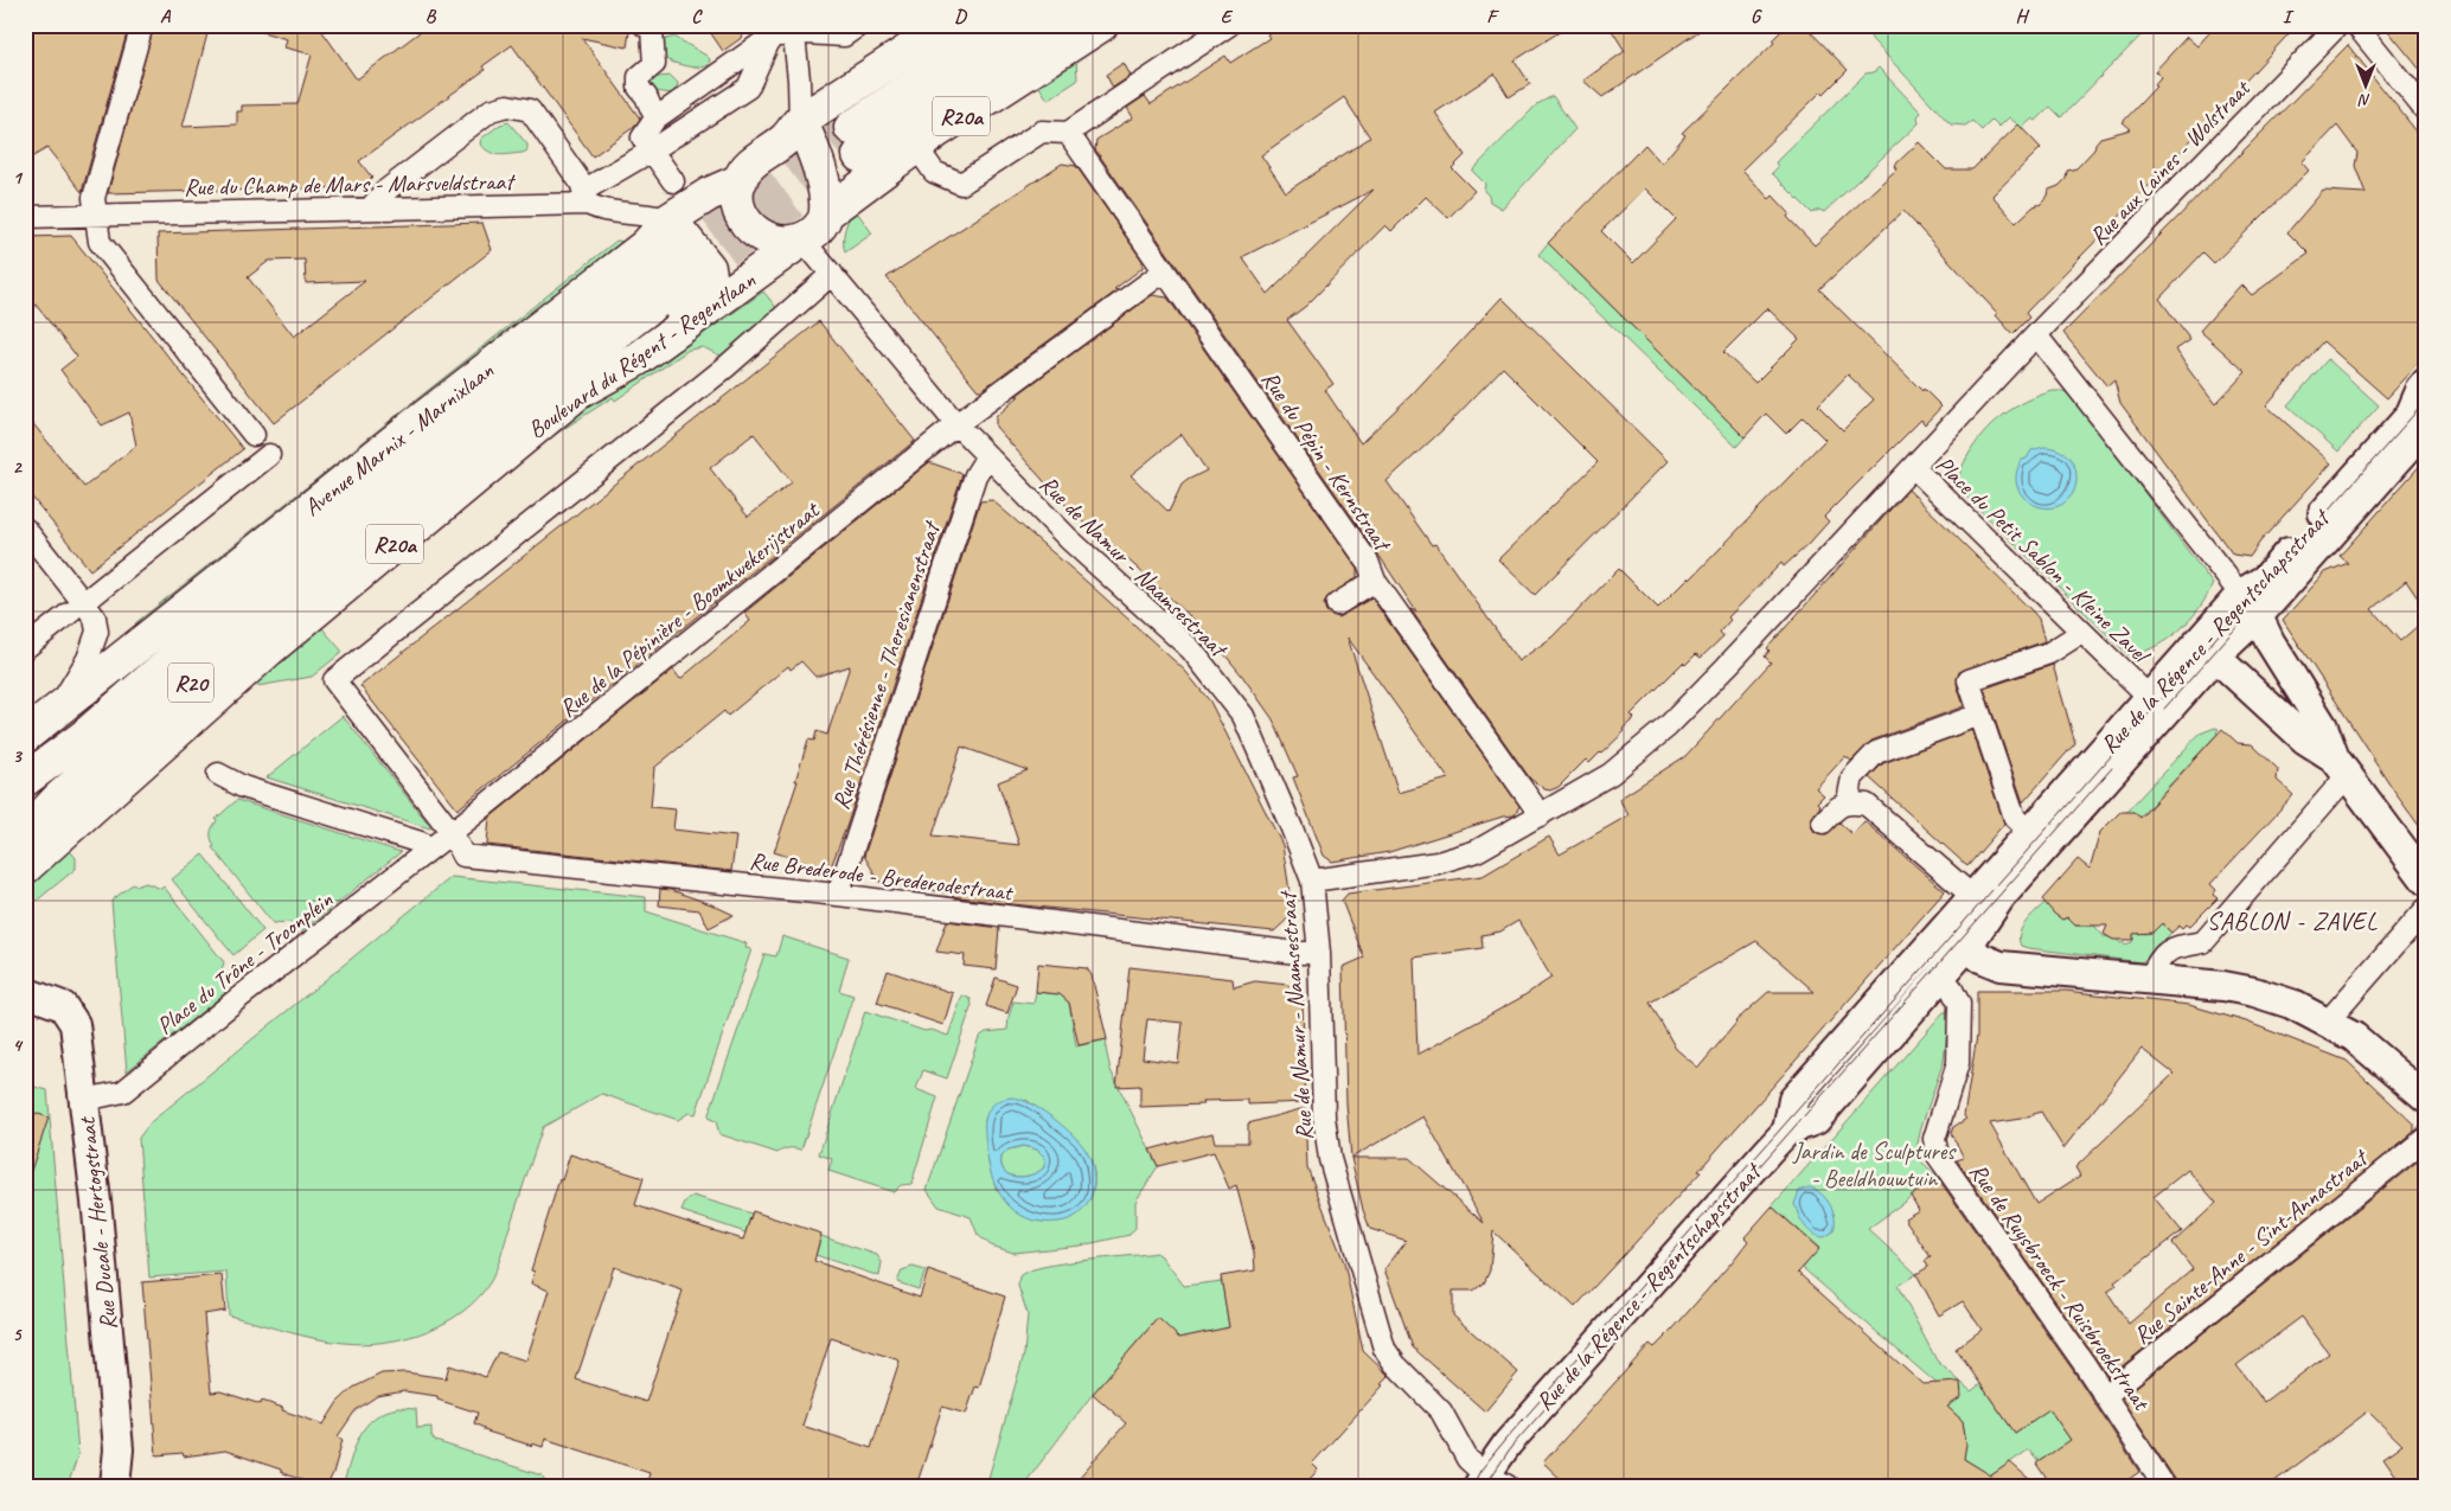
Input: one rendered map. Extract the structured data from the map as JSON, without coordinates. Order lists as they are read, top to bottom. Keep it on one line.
{"streets":{"main road":["R20a","Boulevard du Régent - Regentlaan","Avenue Marnix - Marnixlaan","R20"],"street":["Rue aux Laines - Wolstraat","Rue du Champ de Mars - Marsveldstraat","Rue du Pépin - Kernstraat","Place du Petit Sablon - Kleine Zavel","Rue de Namur - Naamsestraat","Rue de la Pépinière - Boomkwekerijstraat","Rue de la Régence - Regentschapsstraat","Rue Thérésienne - Theresianenstraat","Rue Brederode - Brederodestraat","Place du Trône - Troonplein","Rue Ducale - Hertogstraat","Rue Sainte-Anne - Sint-Annastraat","Rue de Ruysbroeck - Ruisbroekstraat"]},"crossings":[["R20a","Boulevard du Régent - Regentlaan"],["R20a","Avenue Marnix - Marnixlaan"],["R20a","Rue de Namur - Naamsestraat"],["Rue aux Laines - Wolstraat","Place du Petit Sablon - Kleine Zavel"],["Rue du Champ de Mars - Marsveldstraat","Avenue Marnix - Marnixlaan"],["Boulevard du Régent - Regentlaan","Avenue Marnix - Marnixlaan"],["Boulevard du Régent - Regentlaan","Rue de Namur - Naamsestraat"],["Avenue Marnix - Marnixlaan","Rue de Namur - Naamsestraat"],["Rue du Pépin - Kernstraat","Rue de la Pépinière - Boomkwekerijstraat"],["Place du Petit Sablon - Kleine Zavel","Rue de la Régence - Regentschapsstraat"],["Rue de Namur - Naamsestraat","Rue de la Pépinière - Boomkwekerijstraat"],["Rue de Namur - Naamsestraat","Rue de la Régence - Regentschapsstraat"],["Rue de Namur - Naamsestraat","Rue Thérésienne - Theresianenstraat"],["Rue de Namur - Naamsestraat","Rue Brederode - Brederodestraat"],["Rue de la Pépinière - Boomkwekerijstraat","Rue Brederode - Brederodestraat"],["Rue de la Pépinière - Boomkwekerijstraat","Place du Trône - Troonplein"],["Rue de la Régence - Regentschapsstraat","Rue de Ruysbroeck - Ruisbroekstraat"],["Rue Thérésienne - Theresianenstraat","Rue Brederode - Brederodestraat"],["Rue Brederode - Brederodestraat","Place du Trône - Troonplein"],["Place du Trône - Troonplein","Rue Ducale - Hertogstraat"],["Rue Sainte-Anne - Sint-Annastraat","Rue de Ruysbroeck - Ruisbroekstraat"]],"districts":["SABLON - ZAVEL"],"parks":["Jardin de Sculptures - Beeldhouwtuin"],"north":"bottom","grid":{"columns":["A","B","C","D","E","F","G","H","I"],"rows":["1","2","3","4","5"]}}
